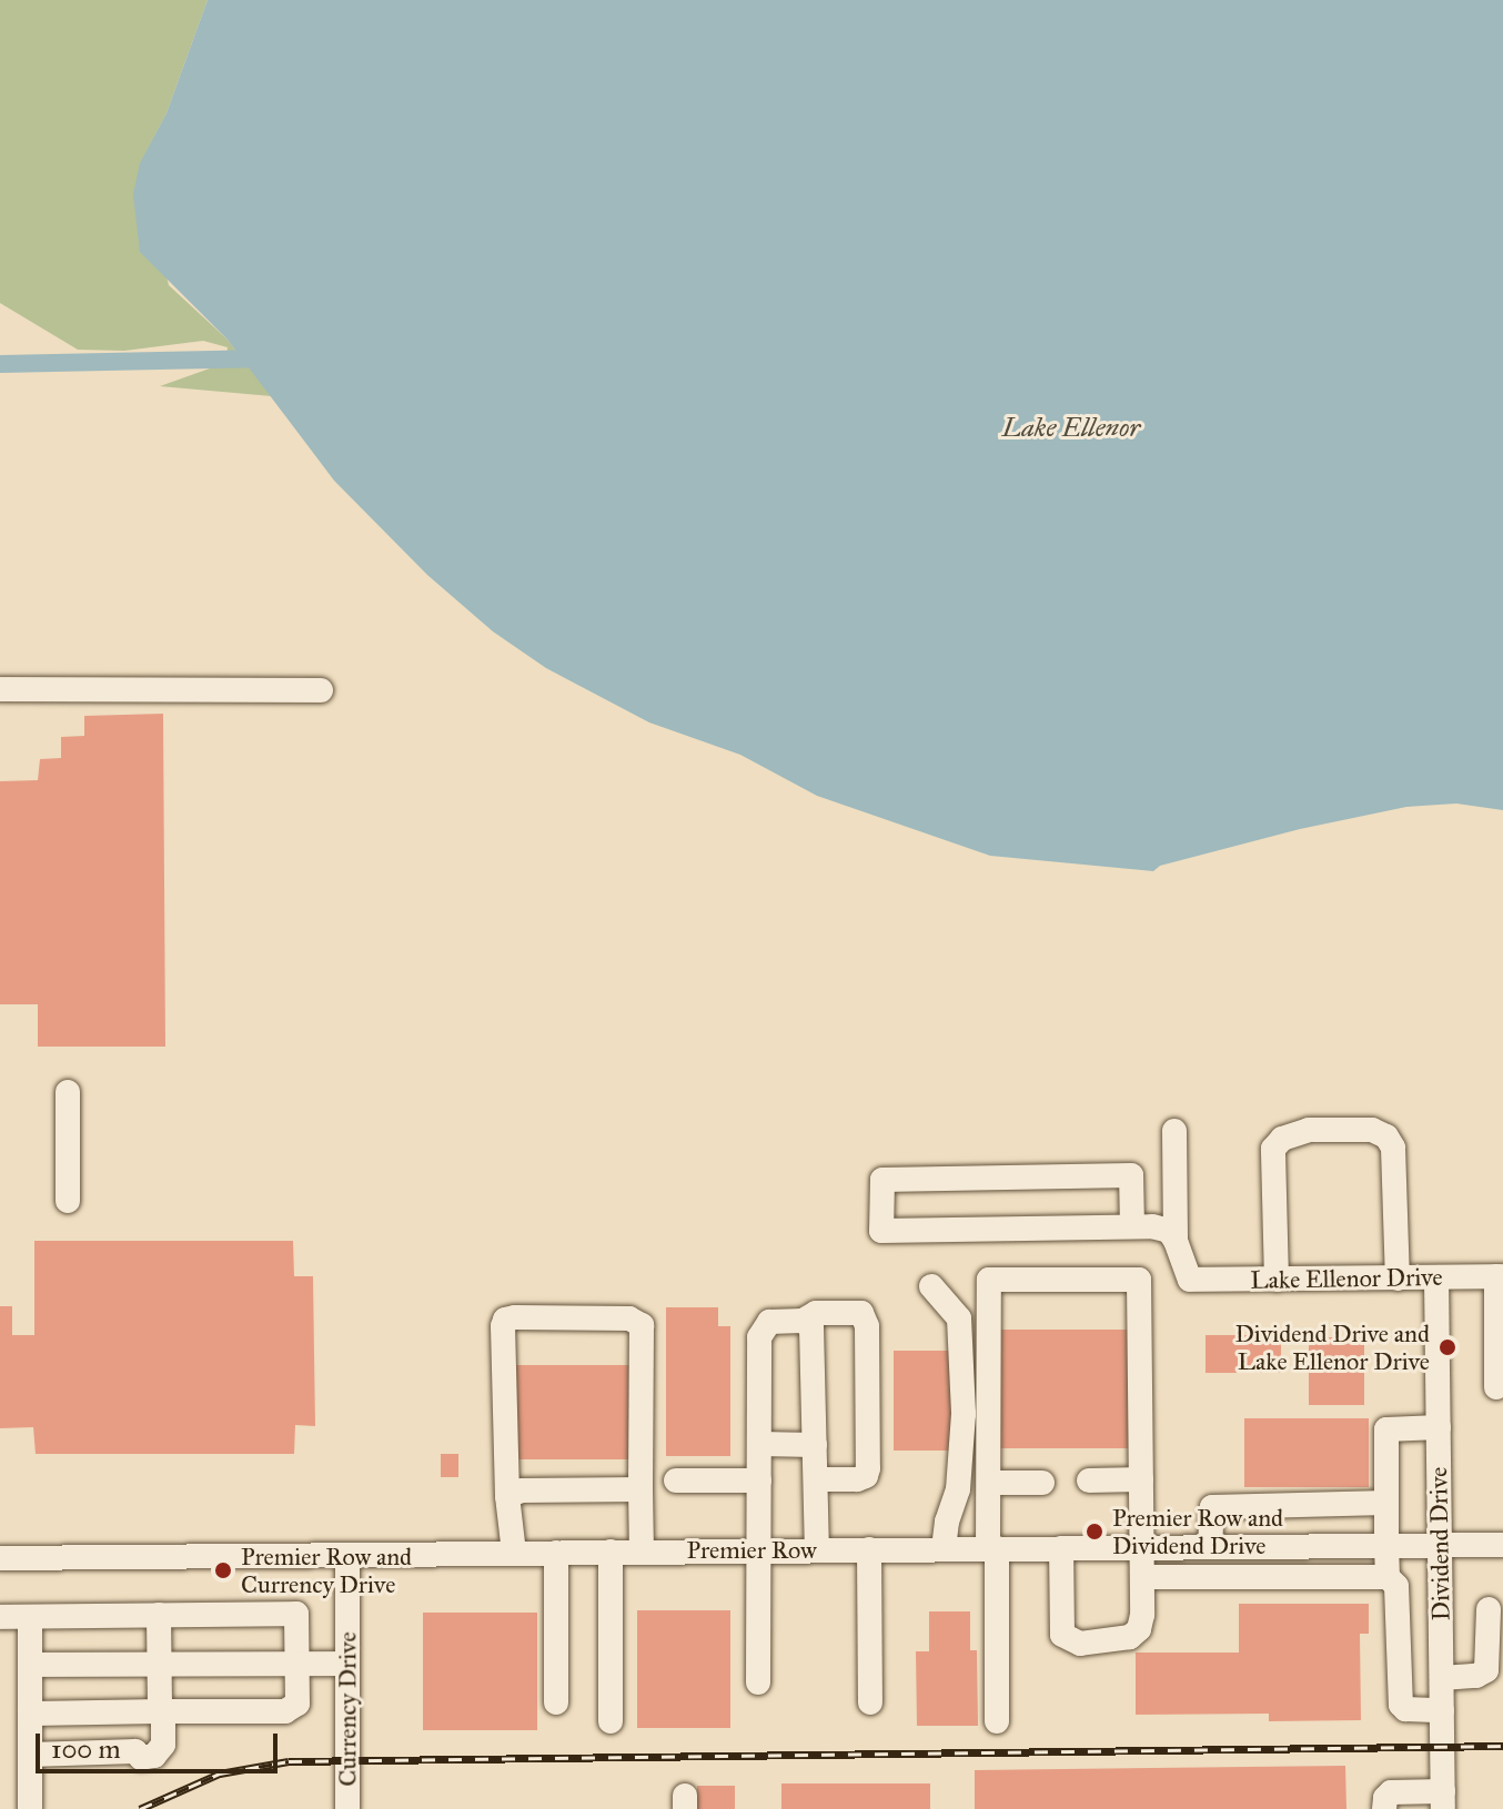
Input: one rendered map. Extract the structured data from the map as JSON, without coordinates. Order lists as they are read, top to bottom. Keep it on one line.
{"streets":{"street":["Lake Ellenor Drive","Dividend Drive","Premier Row","Currency Drive"]},"crossings":[["Lake Ellenor Drive","Dividend Drive"],["Dividend Drive","Premier Row"],["Premier Row","Currency Drive"]],"water":["Lake Ellenor"],"places":["Dividend Drive and Lake Ellenor Drive","Premier Row and Dividend Drive","Premier Row and Currency Drive"],"scale_bar":"100 m"}
